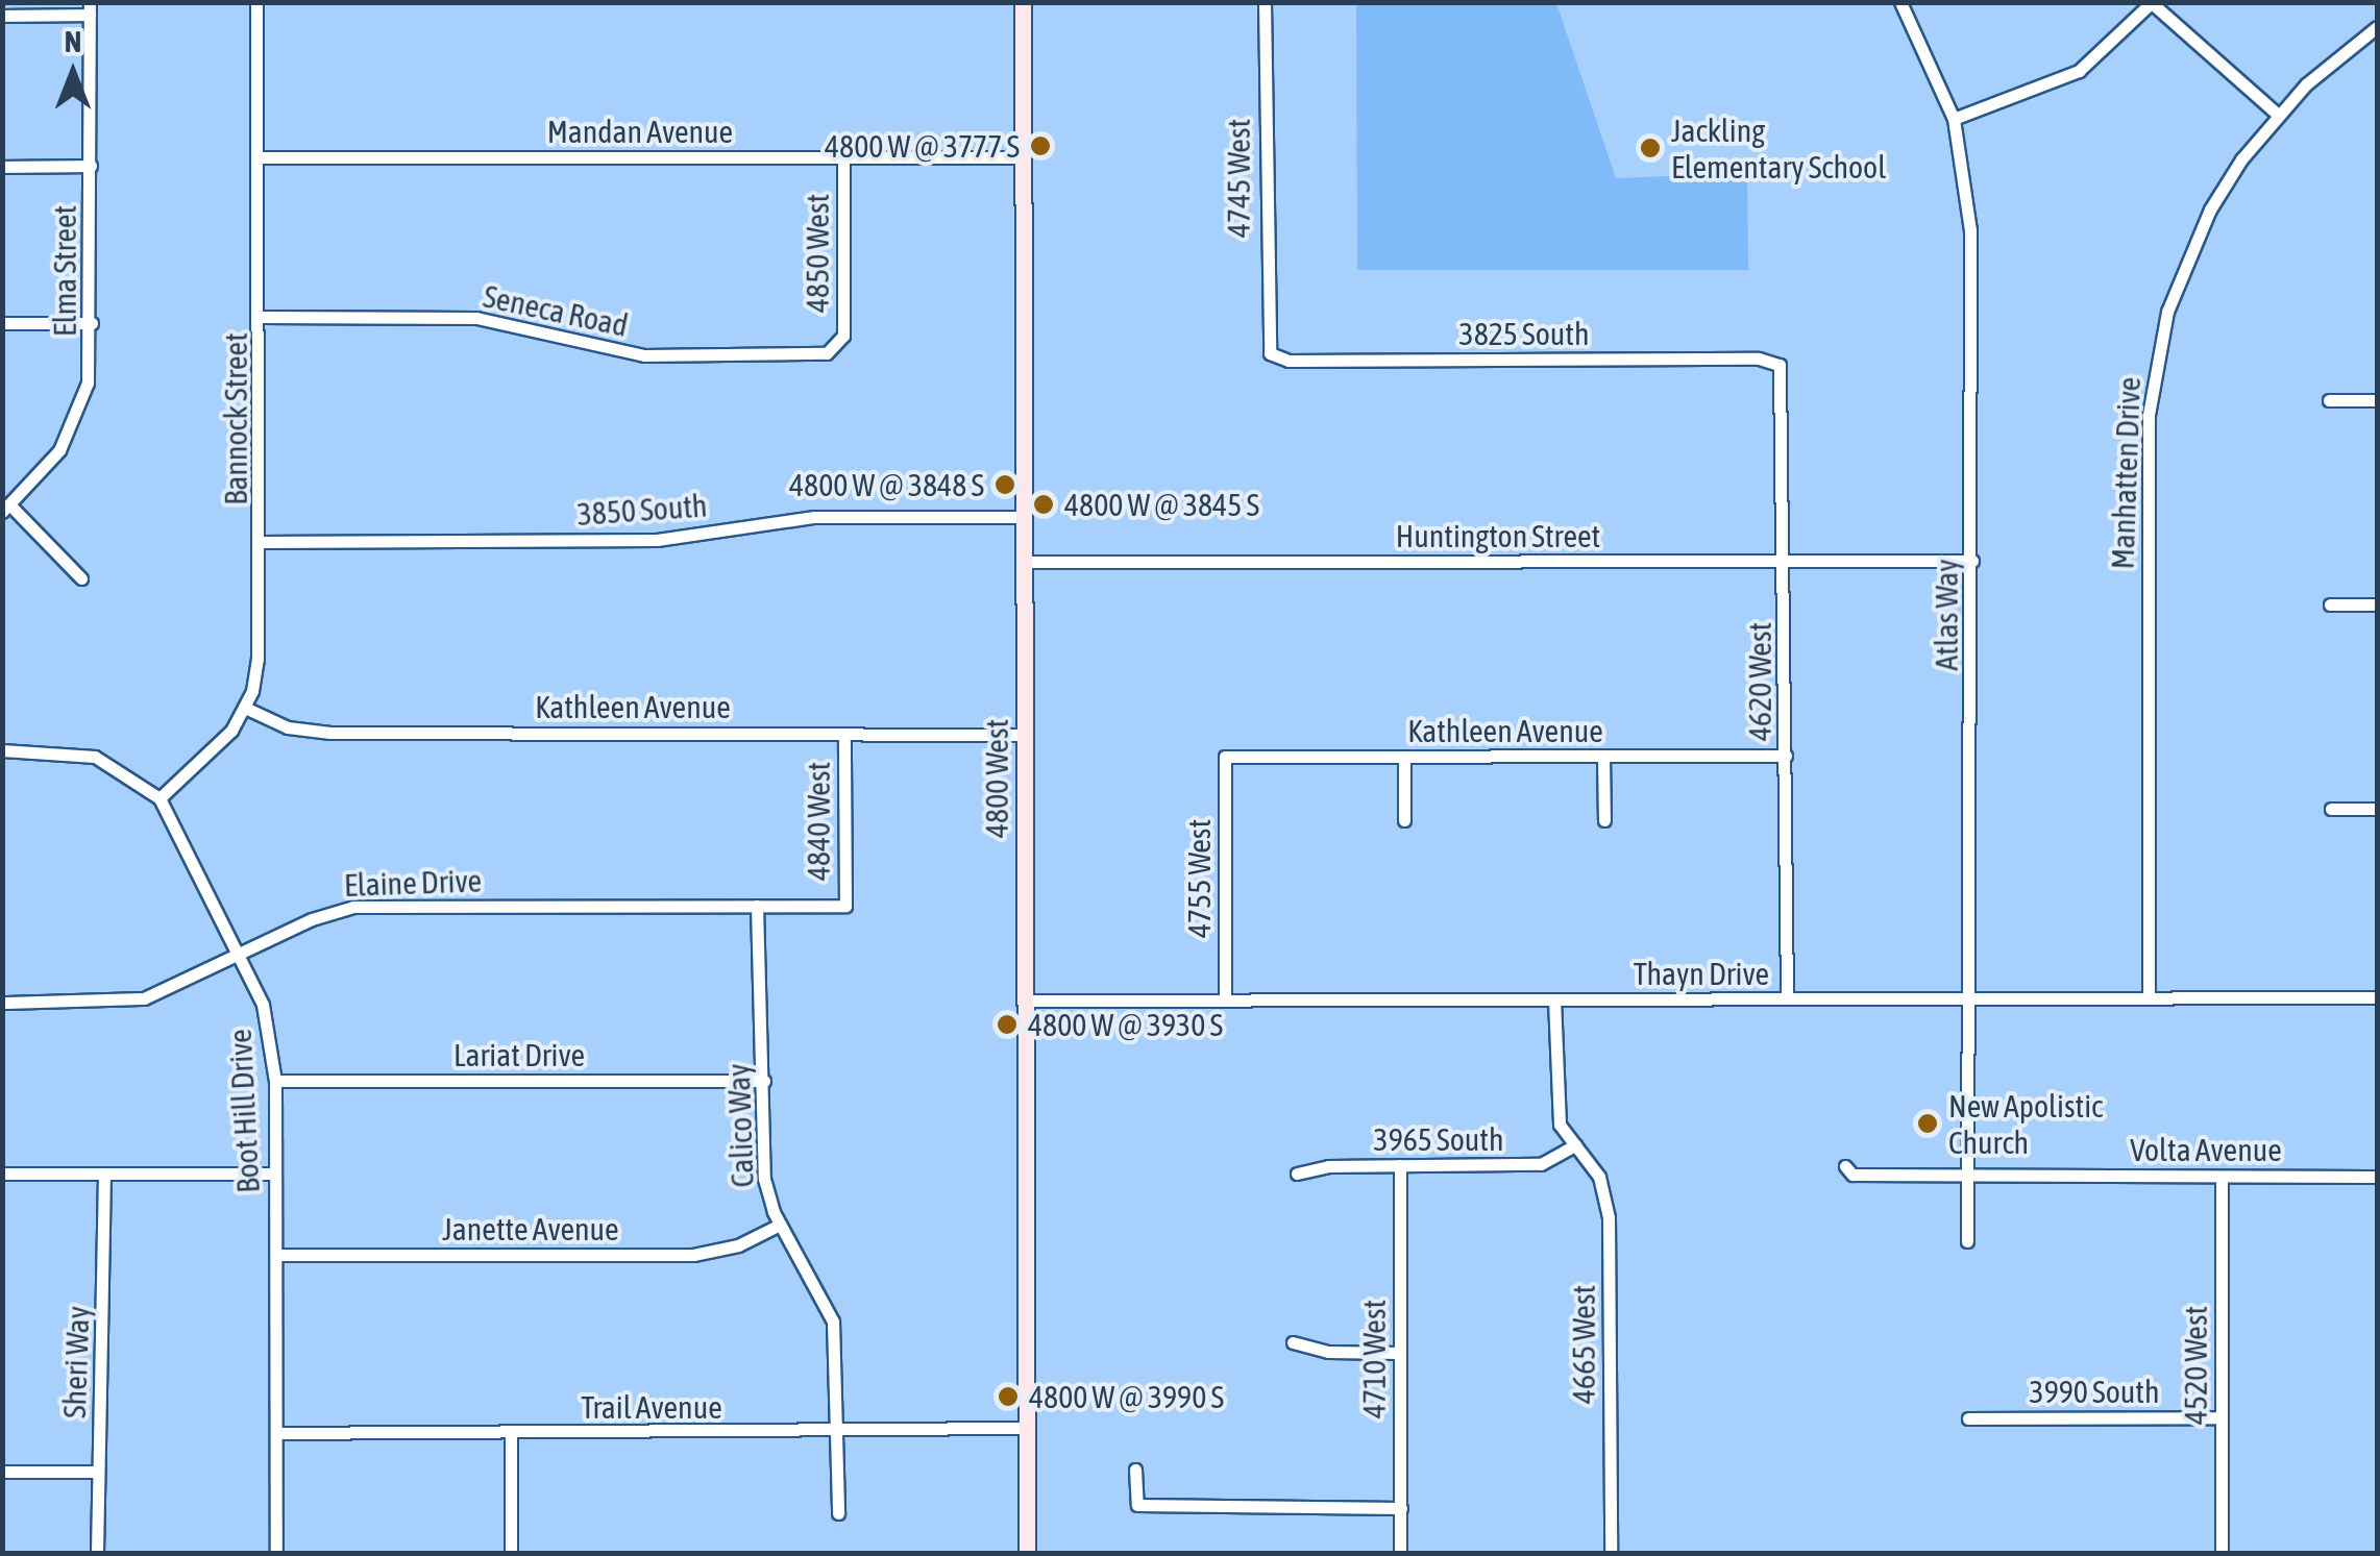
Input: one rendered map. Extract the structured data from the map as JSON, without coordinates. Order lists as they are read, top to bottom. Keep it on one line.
{"streets":{"main road":["4800 West"],"street":["Mandan Avenue","4745 West","4850 West","Elma Street","Seneca Road","3825 South","Bannock Street","Manhatten Drive","3850 South","Huntington Street","Atlas Way","4620 West","Kathleen Avenue","4840 West","4755 West","Elaine Drive","Thayn Drive","Lariat Drive","Boot Hill Drive","Calico Way","3965 South","Volta Avenue","Janette Avenue","4665 West","4710 West","Sheri Way","4520 West","3990 South","Trail Avenue"]},"crossings":[["Mandan Avenue","4850 West"],["Mandan Avenue","Bannock Street"],["Mandan Avenue","4800 West"],["4745 West","3825 South"],["4850 West","Seneca Road"],["Seneca Road","Bannock Street"],["3825 South","4620 West"],["Bannock Street","3850 South"],["Bannock Street","Kathleen Avenue"],["Bannock Street","Boot Hill Drive"],["Manhatten Drive","Thayn Drive"],["3850 South","4800 West"],["Huntington Street","Atlas Way"],["Huntington Street","4620 West"],["Huntington Street","4800 West"],["Atlas Way","Thayn Drive"],["Atlas Way","Volta Avenue"],["4620 West","Kathleen Avenue"],["4620 West","Thayn Drive"],["Kathleen Avenue","4800 West"],["Kathleen Avenue","4840 West"],["Kathleen Avenue","4755 West"],["4800 West","Thayn Drive"],["4800 West","Trail Avenue"],["4840 West","Elaine Drive"],["4755 West","Thayn Drive"],["Elaine Drive","Boot Hill Drive"],["Elaine Drive","Calico Way"],["Thayn Drive","4665 West"],["Lariat Drive","Boot Hill Drive"],["Lariat Drive","Calico Way"],["Boot Hill Drive","Janette Avenue"],["Boot Hill Drive","Trail Avenue"],["Calico Way","Janette Avenue"],["Calico Way","Trail Avenue"],["3965 South","4665 West"],["3965 South","4710 West"],["Volta Avenue","4520 West"],["4520 West","3990 South"]],"places":["4800 W @ 3777 S","Jackling Elementary School","4800 W @ 3848 S","4800 W @ 3845 S","4800 W @ 3930 S","New Apolistic Church","4800 W @ 3990 S"],"north":"top"}
